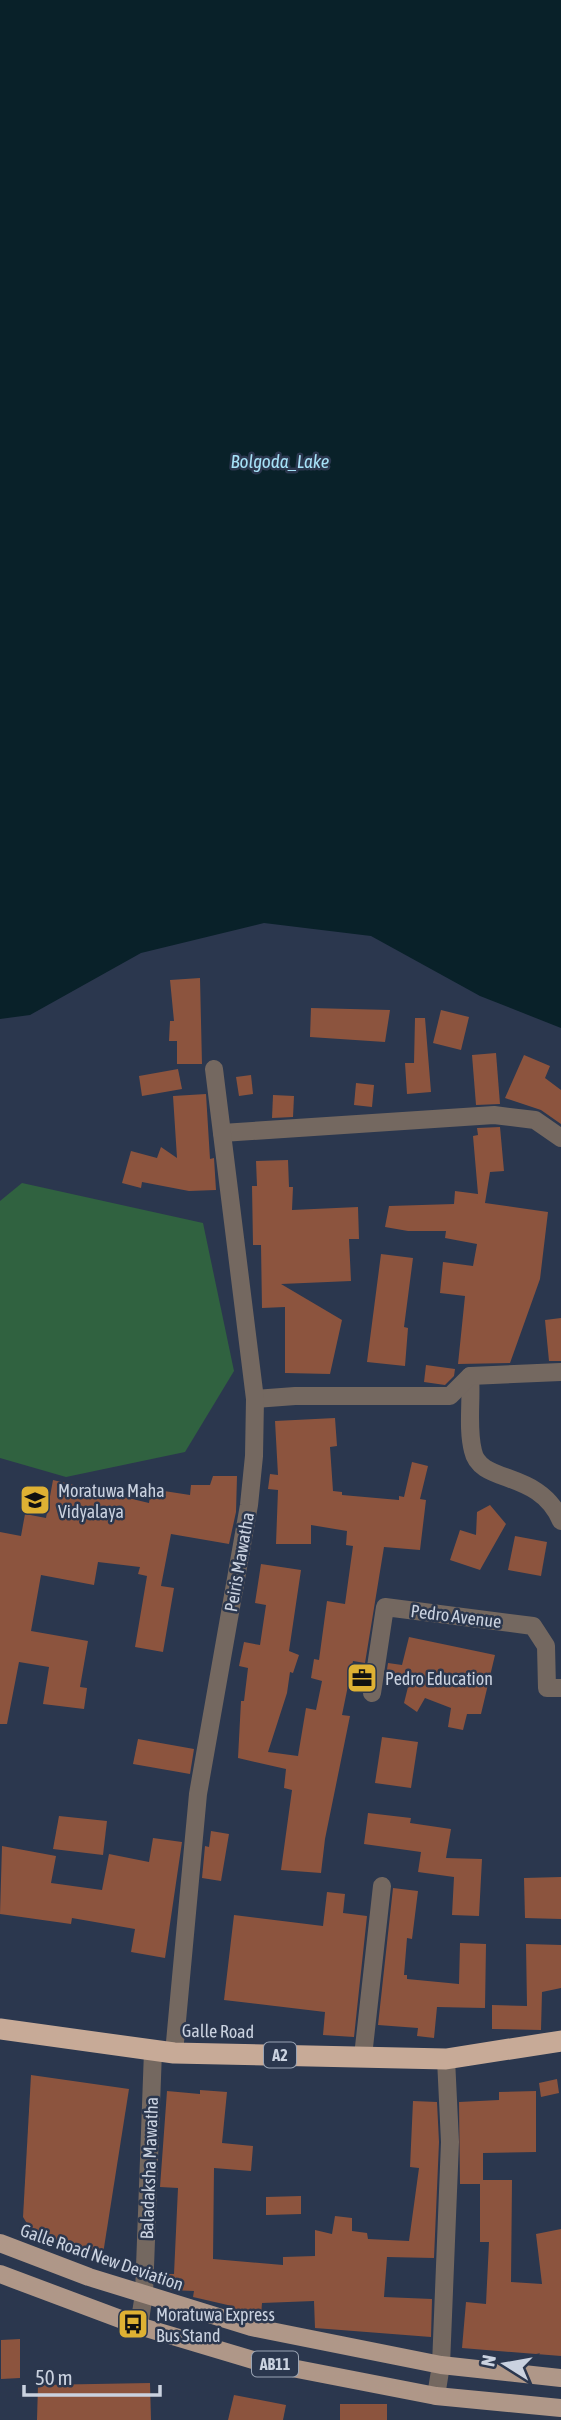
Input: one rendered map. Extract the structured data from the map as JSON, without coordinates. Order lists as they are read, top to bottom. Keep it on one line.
{"streets":{"highway":["Galle Road","A2"],"main road":["Galle Road New Deviation","AB11"],"street":["Peiris Mawatha","Pedro Avenue","Baladaksha Mawatha"]},"crossings":[["Peiris Mawatha","Galle Road"],["Peiris Mawatha","Baladaksha Mawatha"],["Galle Road","Baladaksha Mawatha"],["Baladaksha Mawatha","Galle Road New Deviation"],["Baladaksha Mawatha","AB11"]],"water":["Bolgoda_Lake"],"places":{"school or university":["Moratuwa Maha Vidyalaya"],"office":["Pedro Education"],"bus stop":["Moratuwa Express Bus Stand"]},"scale_bar":"50 m","north":"left"}
